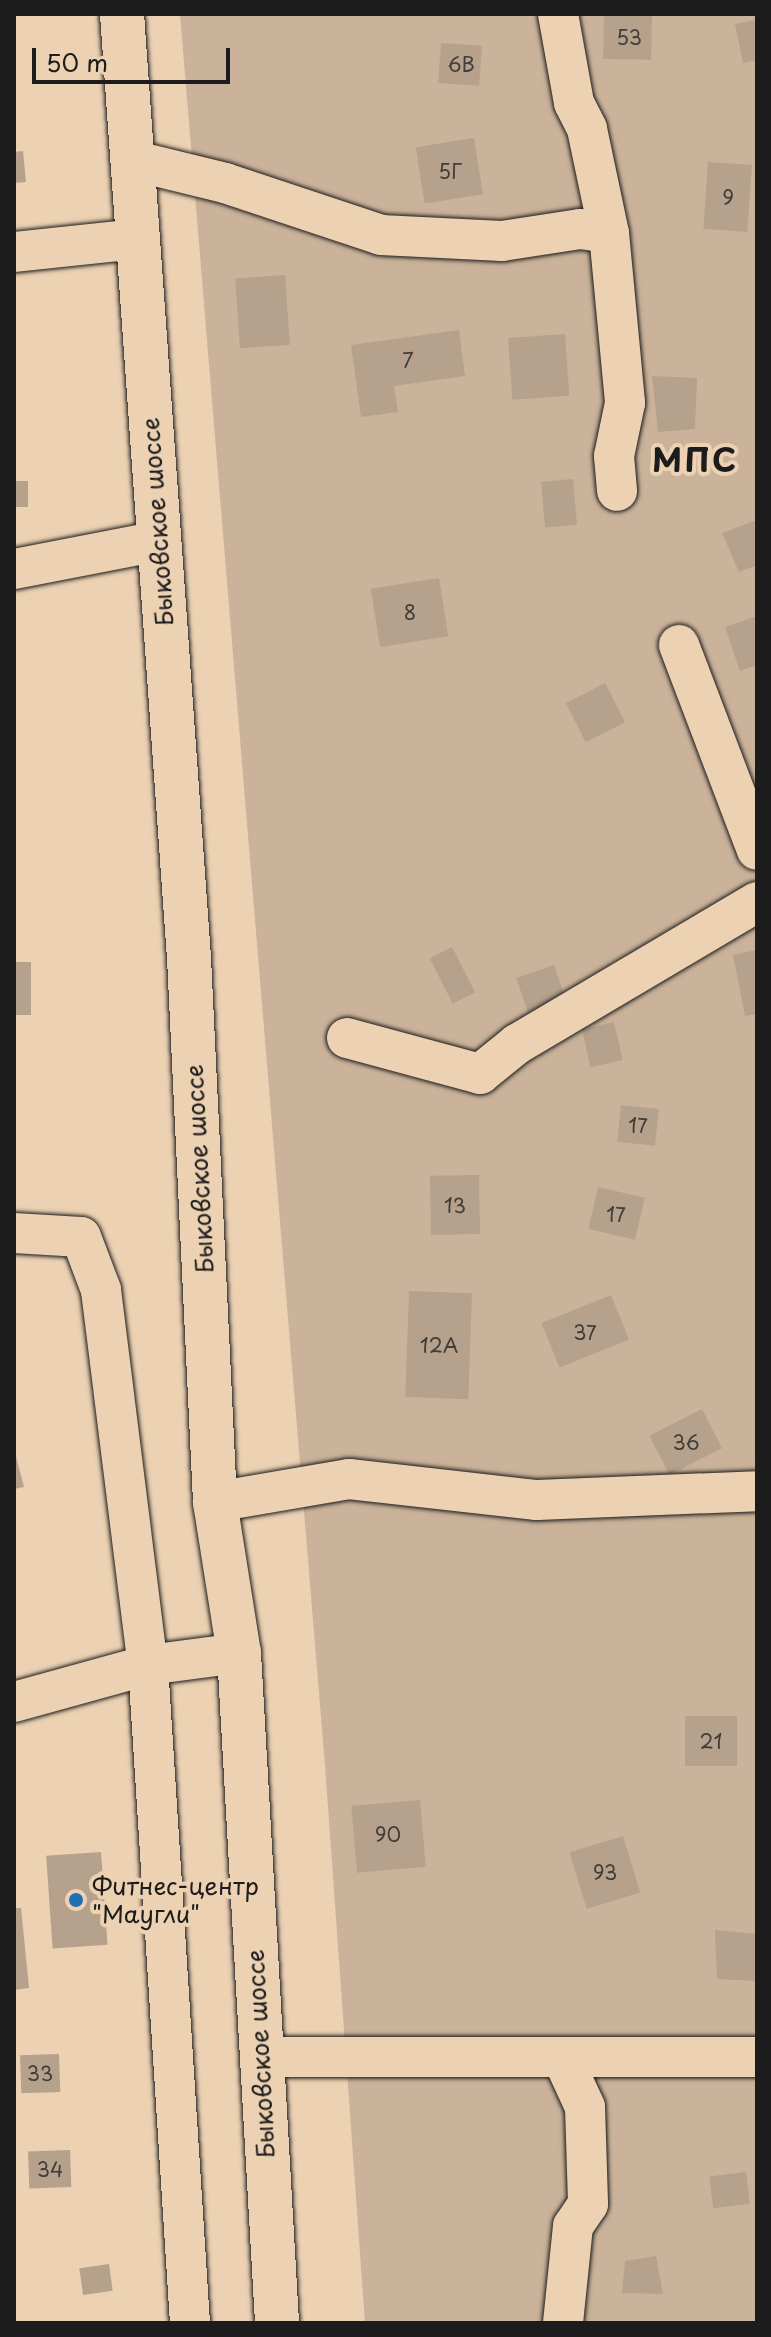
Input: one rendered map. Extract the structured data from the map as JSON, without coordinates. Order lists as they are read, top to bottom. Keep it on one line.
{"streets":{"main road":["Быковское шоссе"]},"districts":["МПС"],"places":["Фитнес-центр \"Маугли\""],"house_numbers":["53","6В","5Г","9","7","8","17","13","17","37","12А","36","21","90","93","33","34"],"scale_bar":"50 m"}
